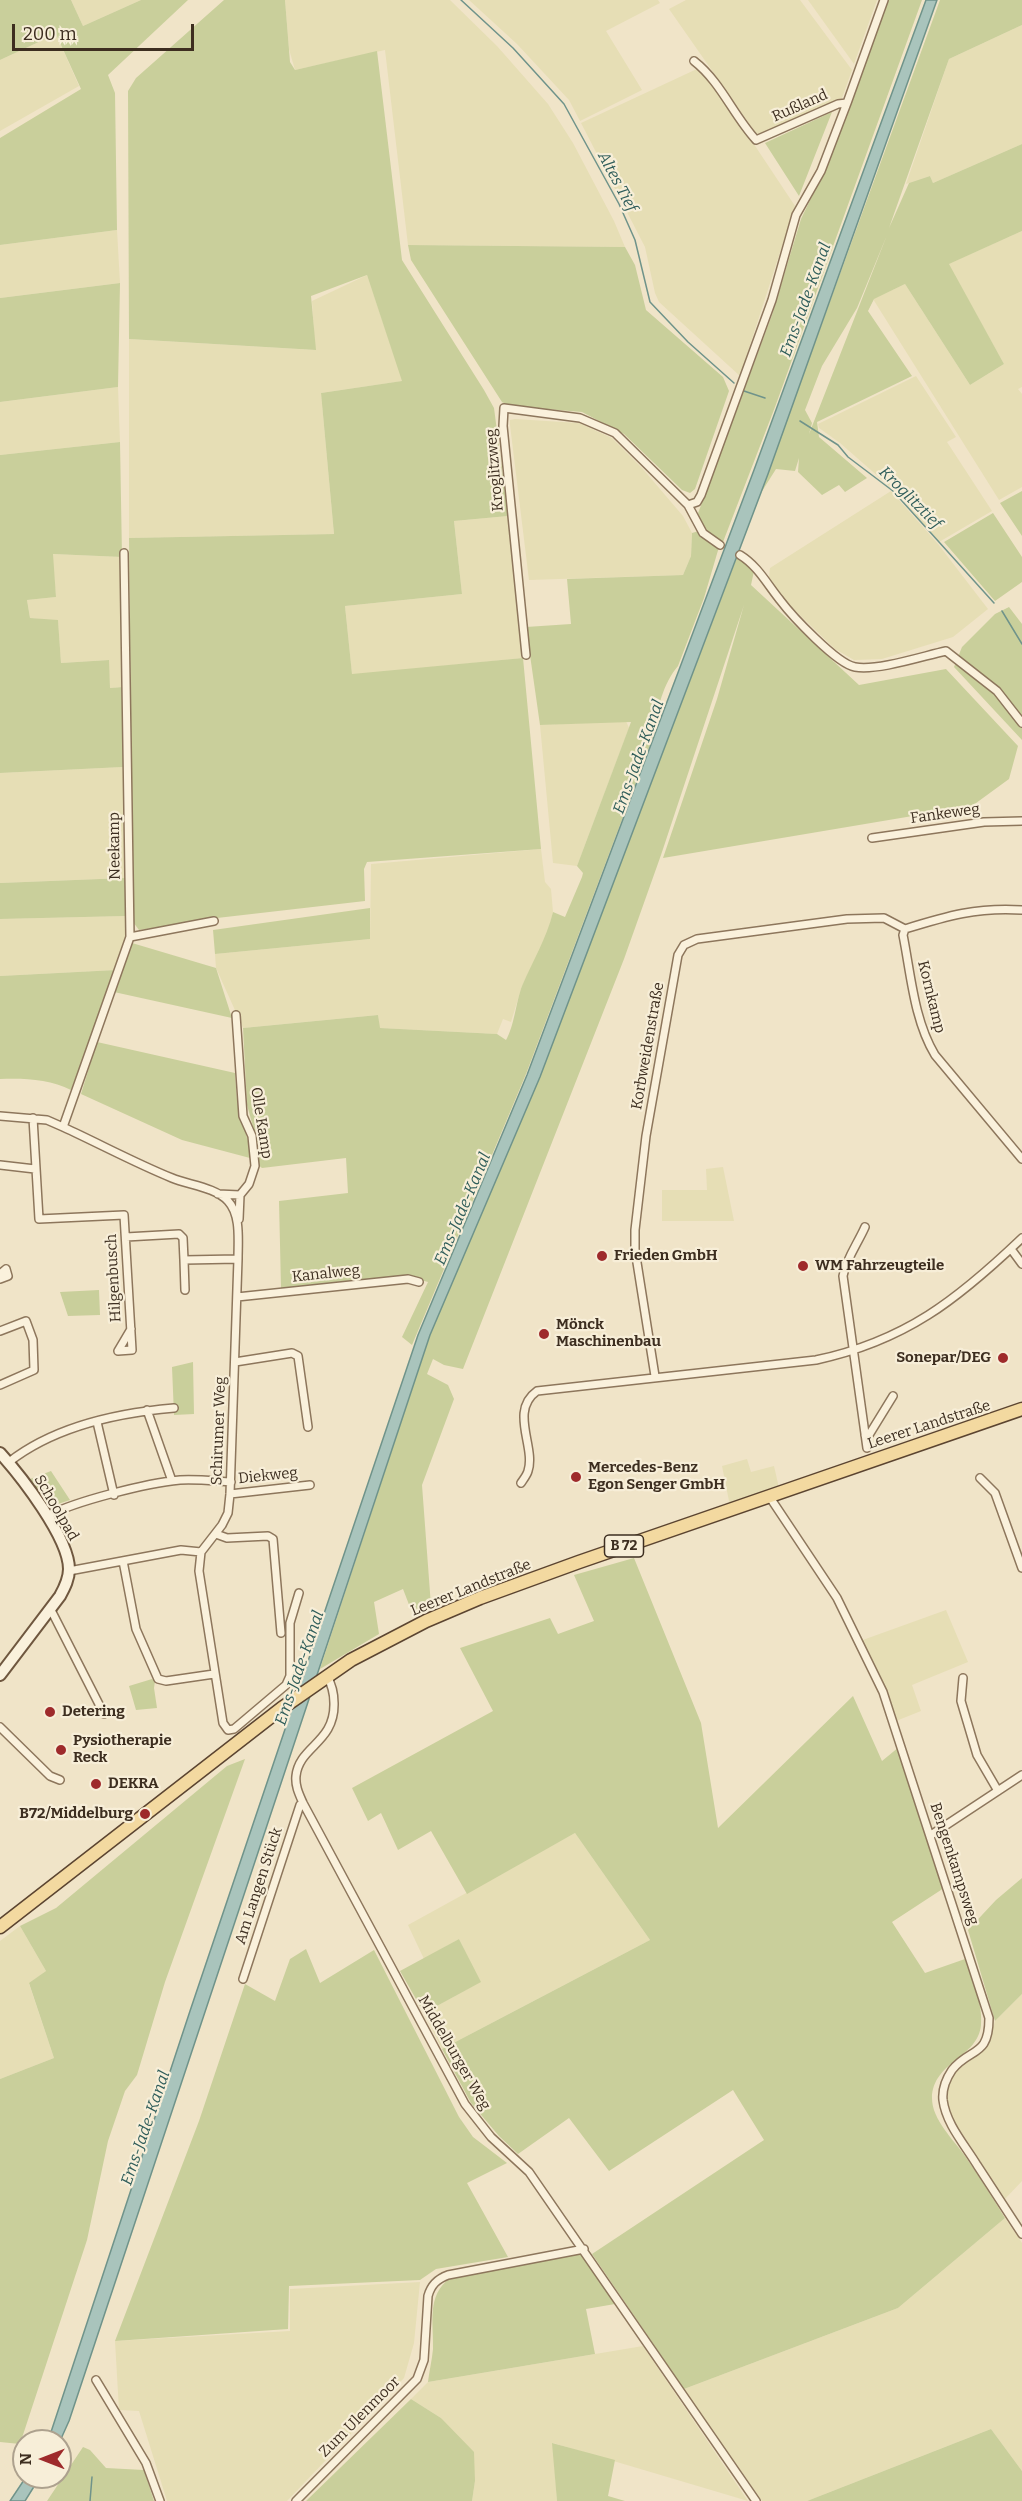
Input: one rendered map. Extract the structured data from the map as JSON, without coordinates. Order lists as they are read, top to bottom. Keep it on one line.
{"streets":{"main road":["Leerer Landstraße","B 72"],"street":["Rußland","Kroglitzweg","Fankeweg","Neekamp","Kornkamp","Korbweidenstraße","Olle Kamp","Kanalweg","Hilgenbusch","Schirumer Weg","Diekweg","Schoolpad","Bengenkampsweg","Am Langen Stück","Middelburger Weg","Zum Ulenmoor"]},"crossings":[["Kornkamp","Korbweidenstraße"],["Olle Kamp","Schirumer Weg"],["Kanalweg","Schirumer Weg"],["Leerer Landstraße","Bengenkampsweg"],["Leerer Landstraße","Middelburger Weg"],["Schirumer Weg","Diekweg"],["Am Langen Stück","Middelburger Weg"],["Middelburger Weg","Zum Ulenmoor"]],"water":["Altes Tief","Ems-Jade-Kanal","Kroglitztief"],"places":["Frieden GmbH","WM Fahrzeugteile","Mönck Maschinenbau","Sonepar/DEG","Mercedes-Benz Egon Senger GmbH","Detering","Pysiotherapie Reck","DEKRA","B72/Middelburg"],"scale_bar":"200 m","north":"left"}
